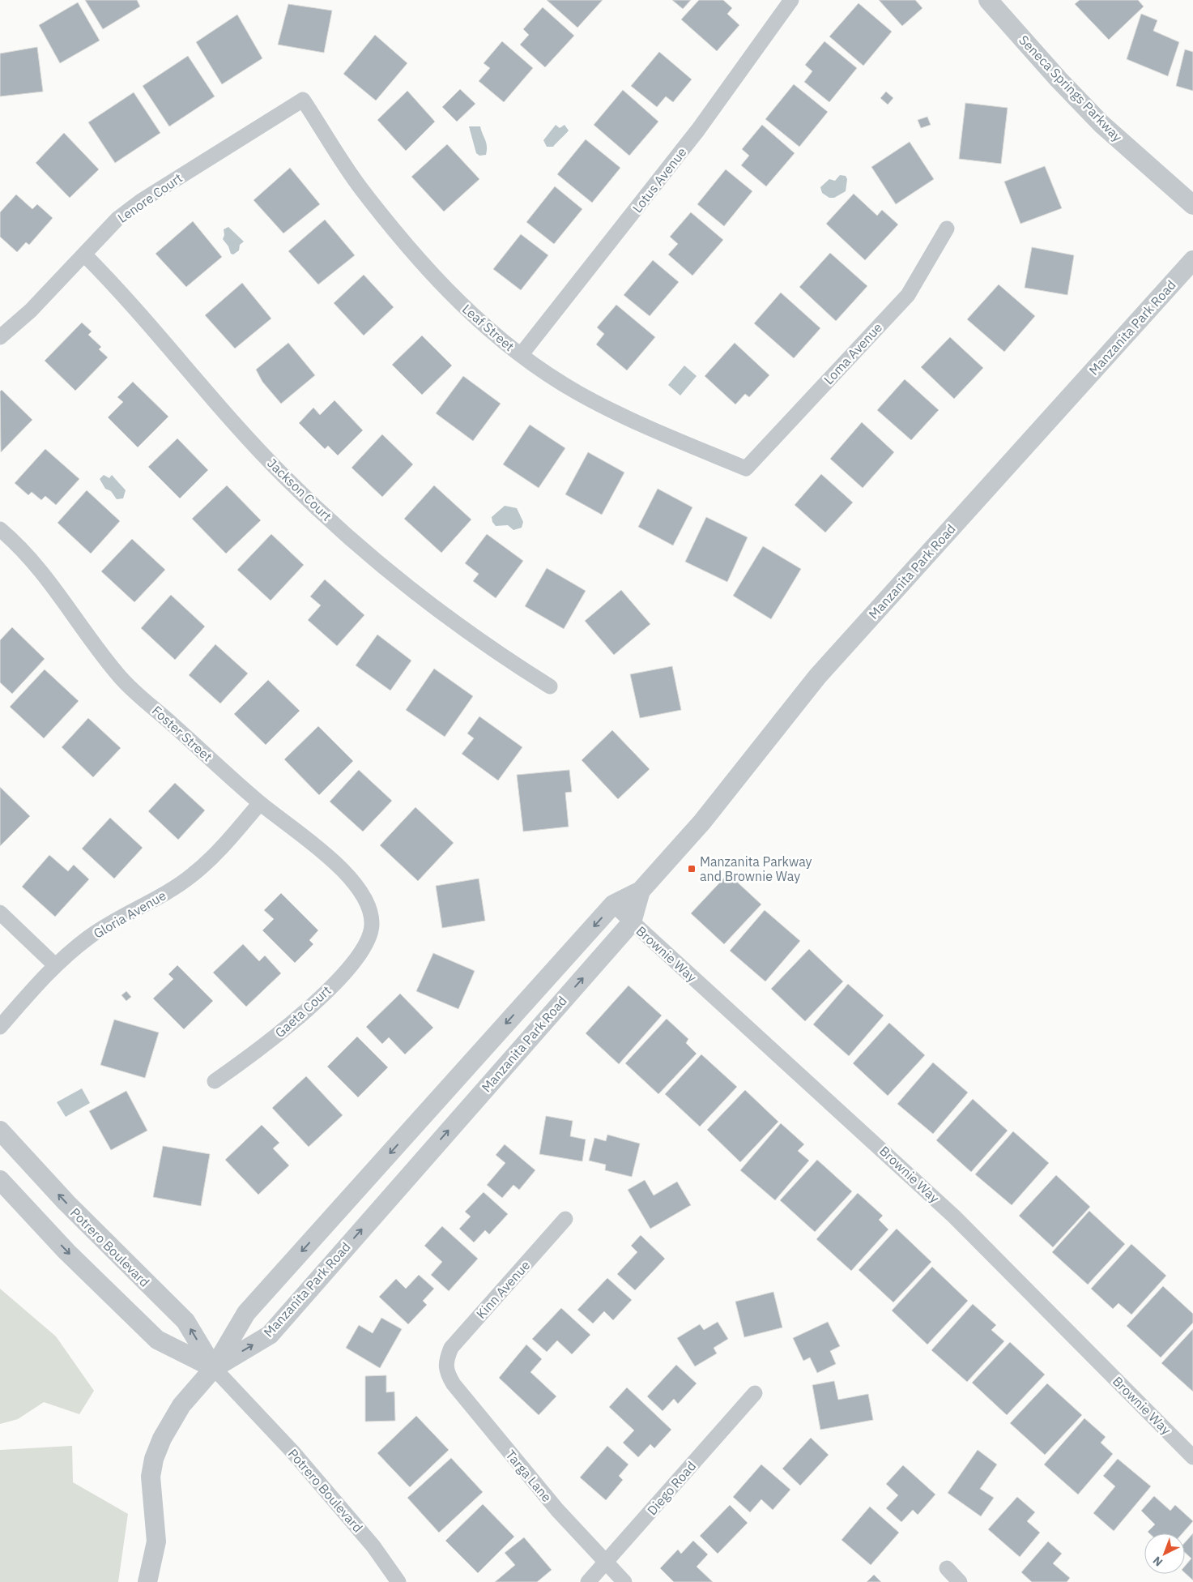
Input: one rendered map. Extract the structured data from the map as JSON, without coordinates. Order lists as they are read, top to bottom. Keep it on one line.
{"streets":{"street":["Seneca Springs Parkway","Lotus Avenue","Lenore Court","Leaf Street","Manzanita Park Road","Loma Avenue","Jackson Court","Foster Street","Gloria Avenue","Brownie Way","Gaeta Court","Potrero Boulevard","Kinn Avenue","Targa Lane","Diego Road"]},"crossings":[["Lotus Avenue","Leaf Street"],["Lenore Court","Leaf Street"],["Lenore Court","Jackson Court"],["Leaf Street","Loma Avenue"],["Manzanita Park Road","Brownie Way"],["Manzanita Park Road","Potrero Boulevard"],["Foster Street","Gloria Avenue"],["Foster Street","Gaeta Court"],["Kinn Avenue","Targa Lane"],["Targa Lane","Diego Road"]],"places":{"transit":["Manzanita Parkway and Brownie Way"]},"north":"bottom left"}
